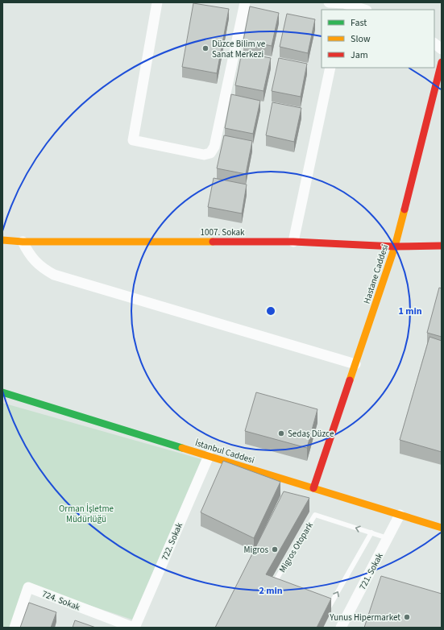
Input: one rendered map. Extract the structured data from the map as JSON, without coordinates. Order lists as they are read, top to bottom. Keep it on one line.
{"streets":{"street":["1007. Sokak","Hastane Caddesi","İstanbul Caddesi","722. Sokak","721. Sokak","724. Sokak"],"lane":["Migros Otopark"]},"crossings":[["1007. Sokak","Hastane Caddesi"],["Hastane Caddesi","İstanbul Caddesi"],["İstanbul Caddesi","722. Sokak"],["İstanbul Caddesi","721. Sokak"],["722. Sokak","724. Sokak"],["Migros Otopark","721. Sokak"]],"parks":["Orman İşletme Müdürlüğü"],"places":["Düzce Bilim ve Sanat Merkezi","Sedaş Düzce","Migros","Yunus Hipermarket"],"legend":["Fast","Slow","Jam"],"rings":["1 min","2 min"]}
